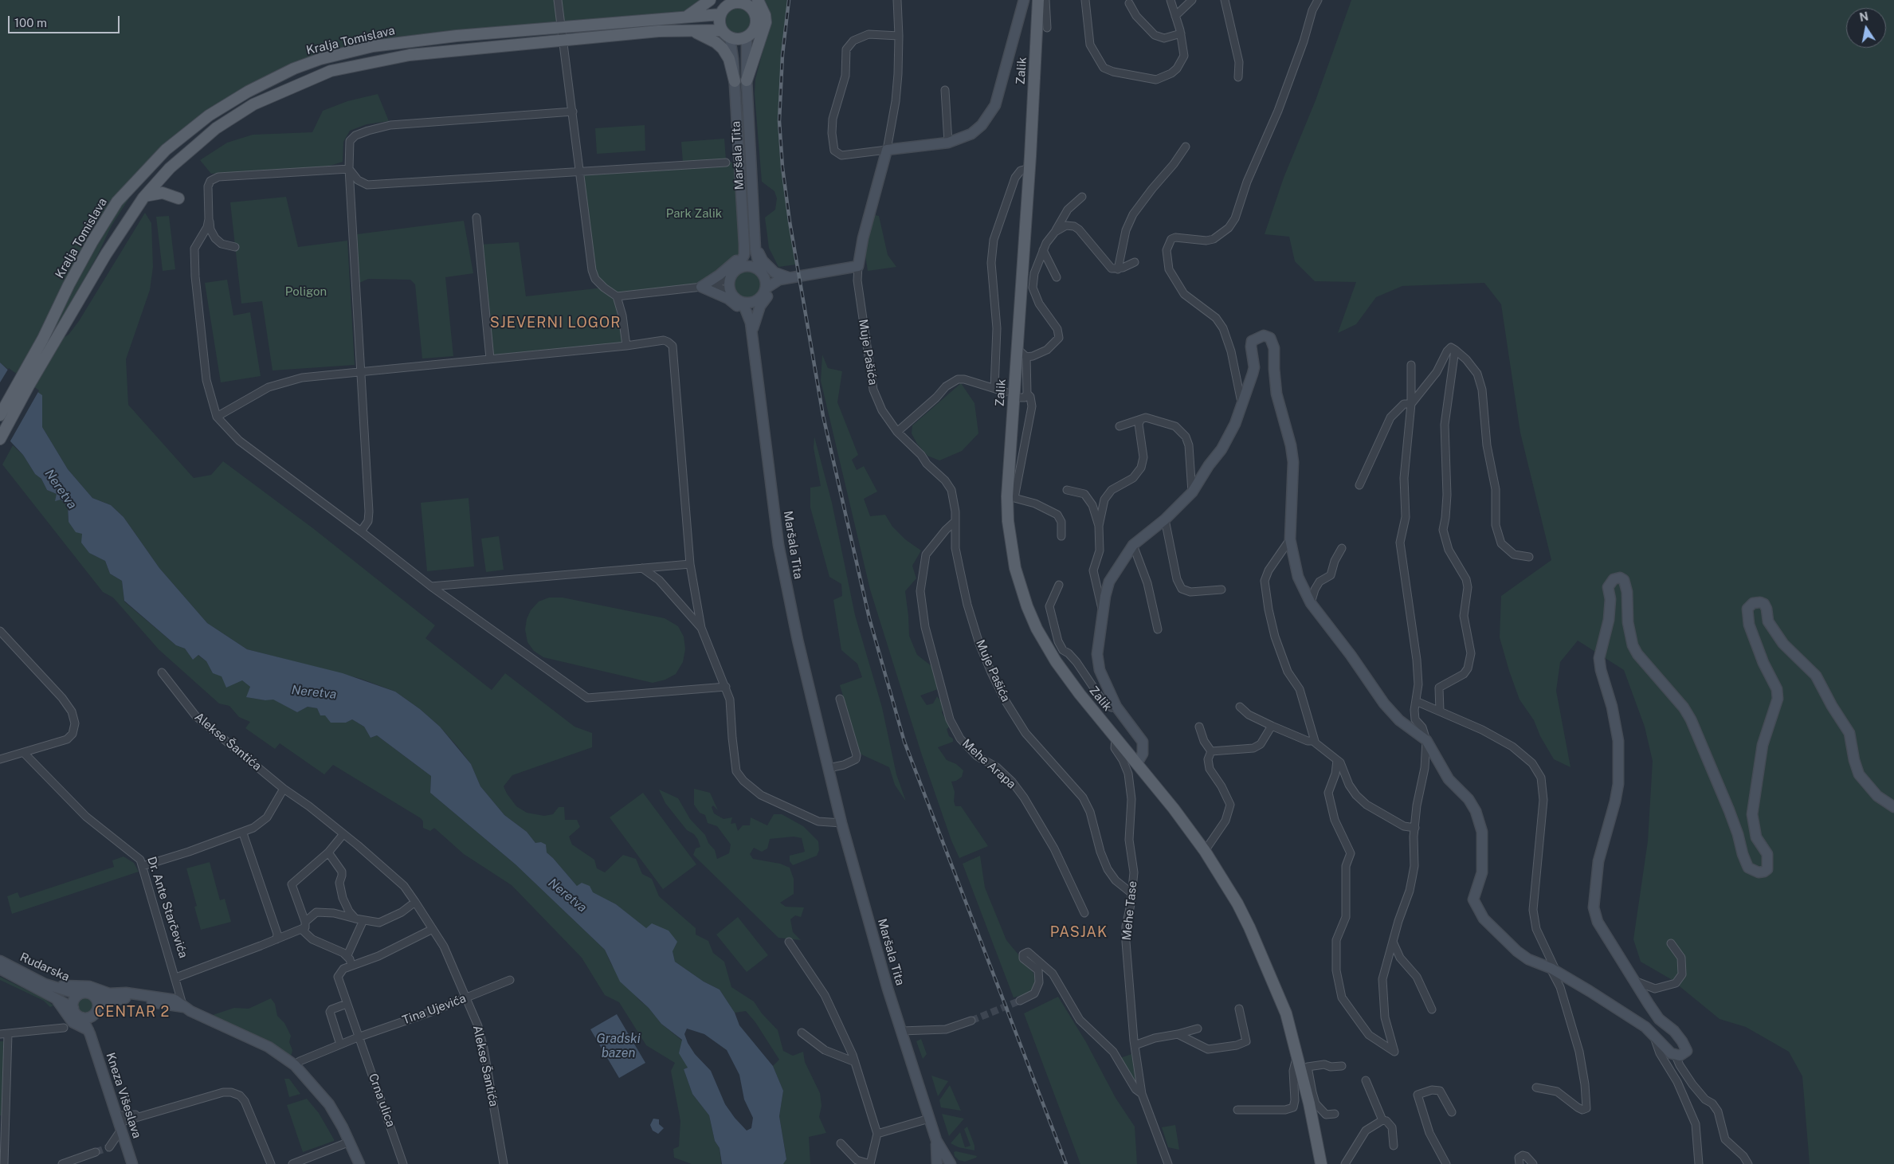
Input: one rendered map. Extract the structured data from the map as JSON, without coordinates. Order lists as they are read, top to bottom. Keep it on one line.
{"streets":{"main road":["Kralja Tomislava","Zalik"],"street":["Maršala Tita","Muje Pašića","Alekse Šantića","Mehe Arapa","Dr. Ante Starčevića","Mehe Tase","Rudarska","Tina Ujevića","Kneza Višeslava","Crna ulica"]},"crossings":[["Kralja Tomislava","Maršala Tita"],["Zalik","Mehe Tase"],["Muje Pašića","Mehe Arapa"],["Muje Pašića","Mehe Tase"],["Alekse Šantića","Tina Ujevića"],["Rudarska","Kneza Višeslava"],["Tina Ujevića","Crna ulica"]],"districts":["SJEVERNI LOGOR","PASJAK","CENTAR 2"],"water":["Neretva","Gradski bazen"],"parks":["Park Zalik","Poligon"],"scale_bar":"100 m","north":"top"}
